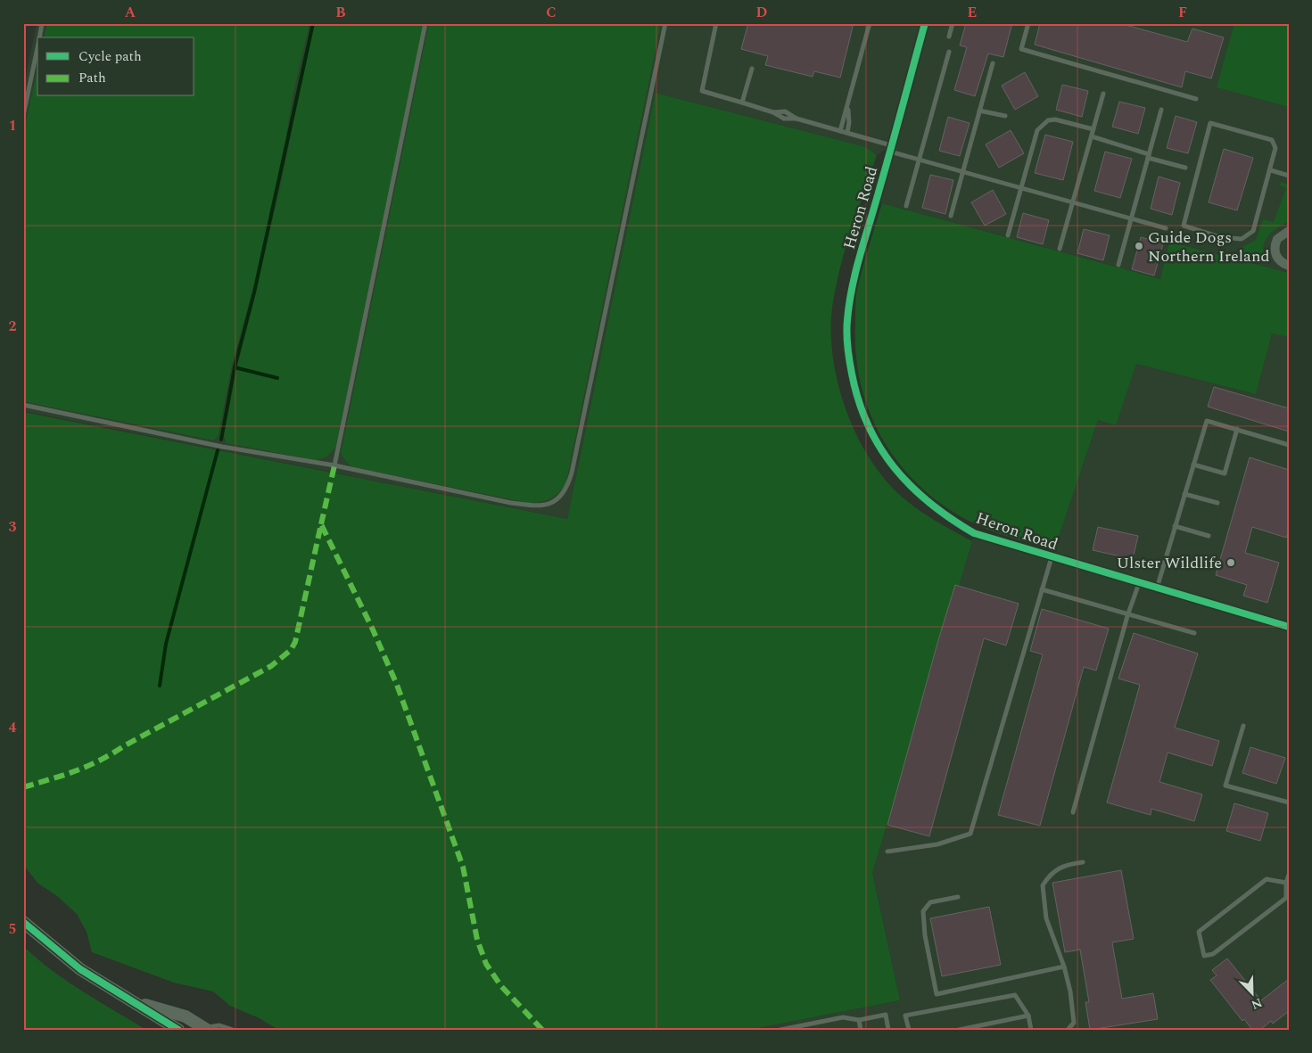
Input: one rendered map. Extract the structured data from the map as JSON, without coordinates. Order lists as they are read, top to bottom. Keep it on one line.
{"streets":{"street":["Heron Road"]},"places":["Guide Dogs Northern Ireland","Ulster Wildlife"],"legend":["Cycle path","Path"],"north":"bottom right","grid":{"columns":["A","B","C","D","E","F"],"rows":["1","2","3","4","5"]}}
